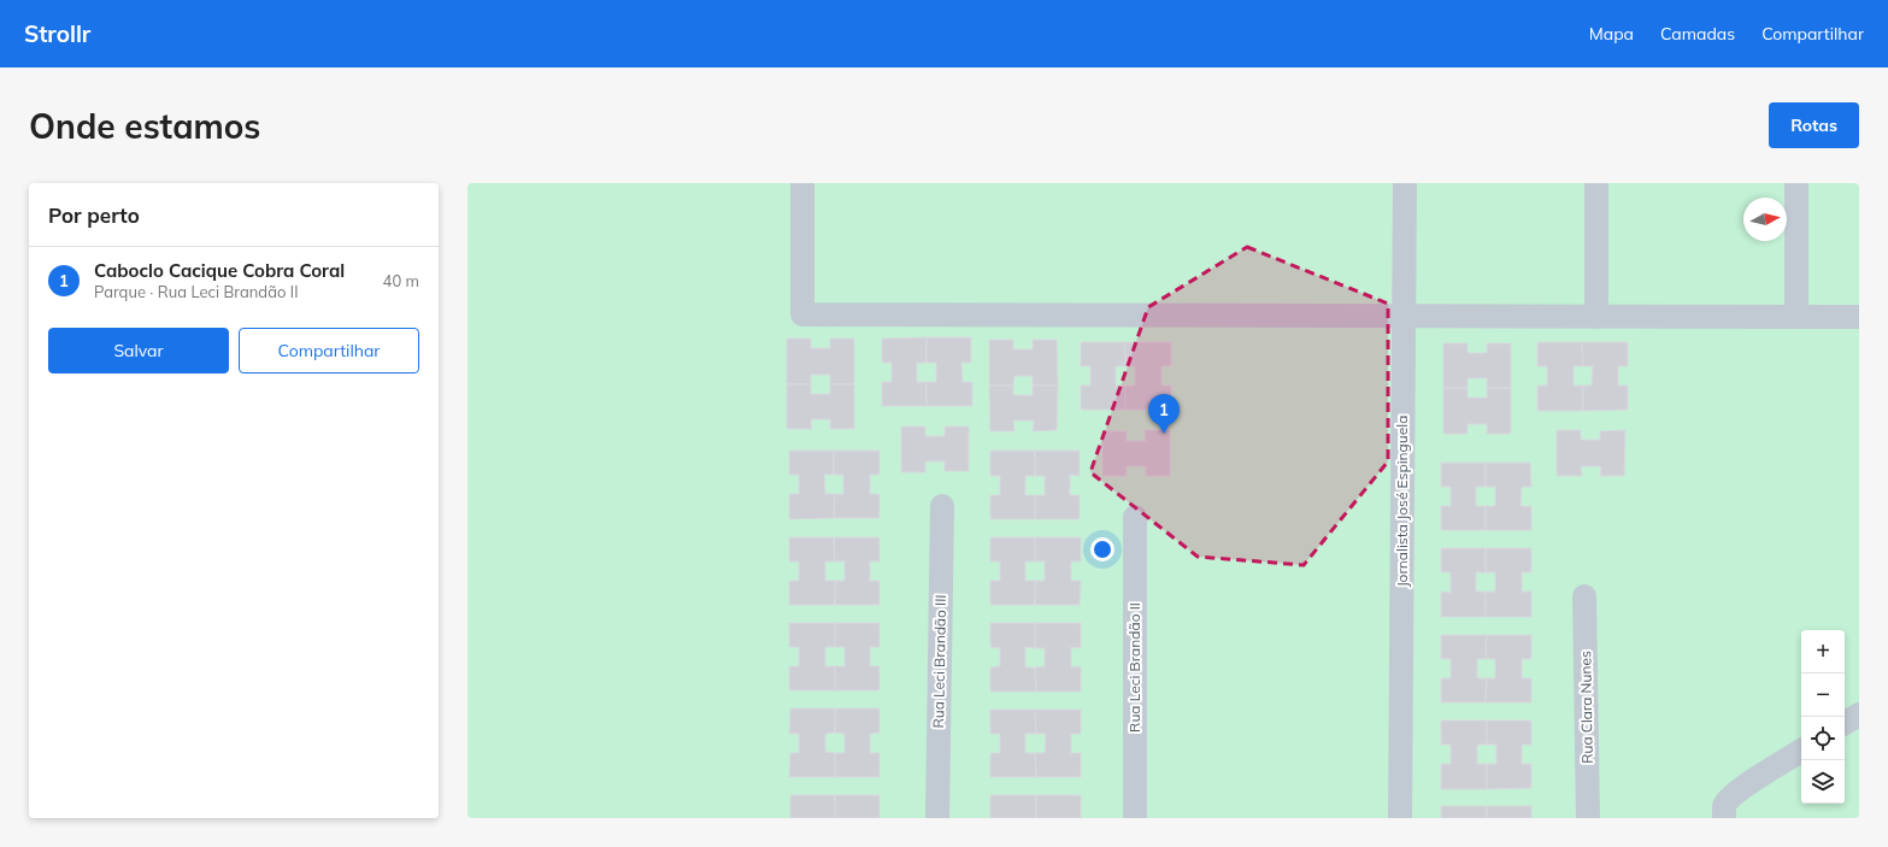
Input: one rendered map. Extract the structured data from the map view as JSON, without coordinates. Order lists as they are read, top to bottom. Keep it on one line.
{"streets":{"street":["Jornalista José Espinguela","Rua Leci Brandão III","Rua Leci Brandão II","Rua Clara Nunes"]},"north":"right","page":{"header":"Strollr","nav":["Mapa","Camadas","Compartilhar"],"buttons":["Rotas",["Salvar","Compartilhar"]],"title":"Onde estamos","heading":"Por perto","list":[{"mark":"1","name":"Caboclo Cacique Cobra Coral","note":"Parque · Rua Leci Brandão II","value":"40 m"}],"pins":"1","map_buttons":["+","−"]}}
